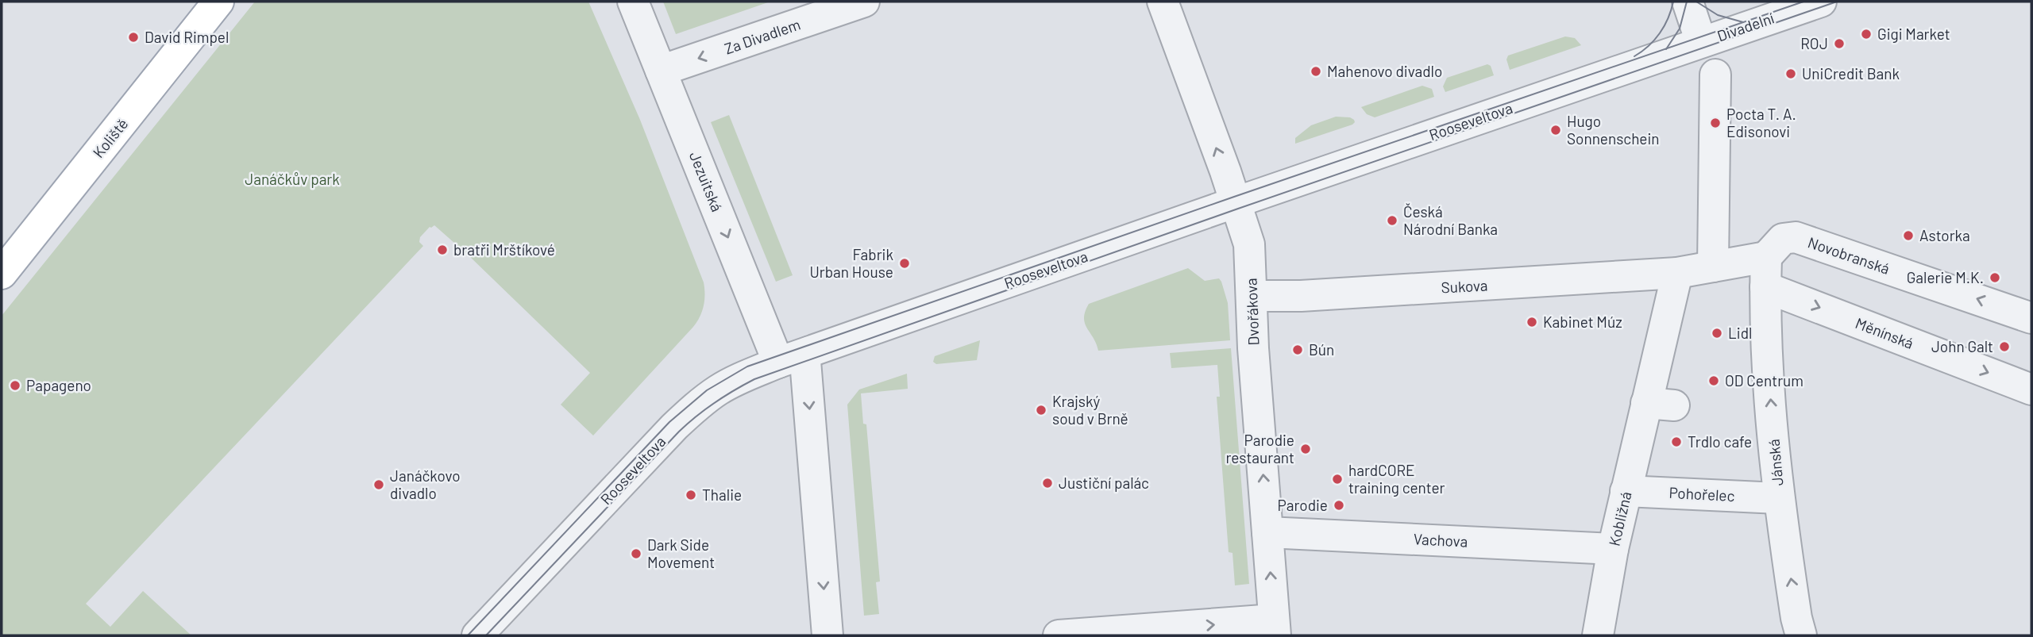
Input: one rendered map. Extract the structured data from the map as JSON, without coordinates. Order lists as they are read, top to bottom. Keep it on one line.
{"streets":{"main road":["Koliště"],"street":["Divadelní","Za Divadlem","Rooseveltova","Jezuitská","Novobranská","Sukova","Dvořákova","Měnínská","Jánská","Pohořelec","Kobližná","Vachova"]},"crossings":[["Divadelní","Rooseveltova"],["Za Divadlem","Jezuitská"],["Rooseveltova","Jezuitská"],["Rooseveltova","Dvořákova"],["Sukova","Dvořákova"],["Sukova","Kobližná"],["Dvořákova","Vachova"],["Měnínská","Jánská"],["Jánská","Pohořelec"],["Pohořelec","Kobližná"],["Kobližná","Vachova"]],"one_way":["Za Divadlem","Jezuitská","Novobranská","Dvořákova","Měnínská","Jánská"],"parks":["Janáčkův park"],"places":["Gigi Market","David Rimpel","ROJ","Mahenovo divadlo","UniCredit Bank","Pocta T. A. Edisonovi","Hugo Sonnenschein","Česká Národní Banka","Astorka","bratři Mrštíkové","Fabrik Urban House","Galerie M.K.","Kabinet Múz","Lidl","John Galt","Bún","OD Centrum","Papageno","Krajský soud v Brně","Trdlo cafe","Parodie restaurant","hardCORE training center","Justiční palác","Janáčkovo divadlo","Thalie","Parodie","Dark Side Movement"]}
